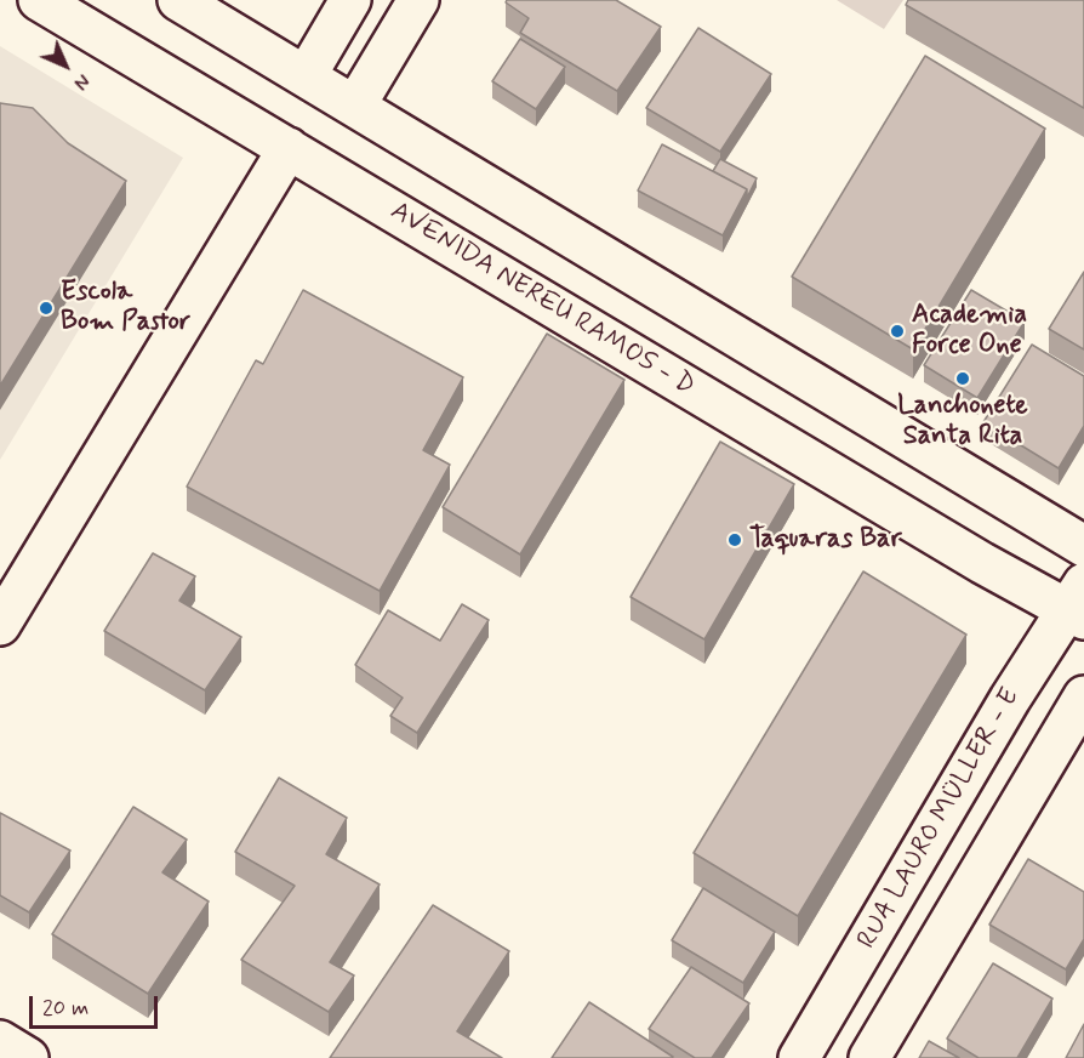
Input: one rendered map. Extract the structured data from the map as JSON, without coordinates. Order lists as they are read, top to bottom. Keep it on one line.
{"streets":{"street":["AVENIDA NEREU RAMOS - D","RUA LAURO MÜLLER - E"]},"crossings":[["AVENIDA NEREU RAMOS - D","RUA LAURO MÜLLER - E"]],"places":["Escola Bom Pastor","Academia Force One","Lanchonete Santa Rita","Taquaras Bar"],"scale_bar":"20 m","north":"bottom right"}
